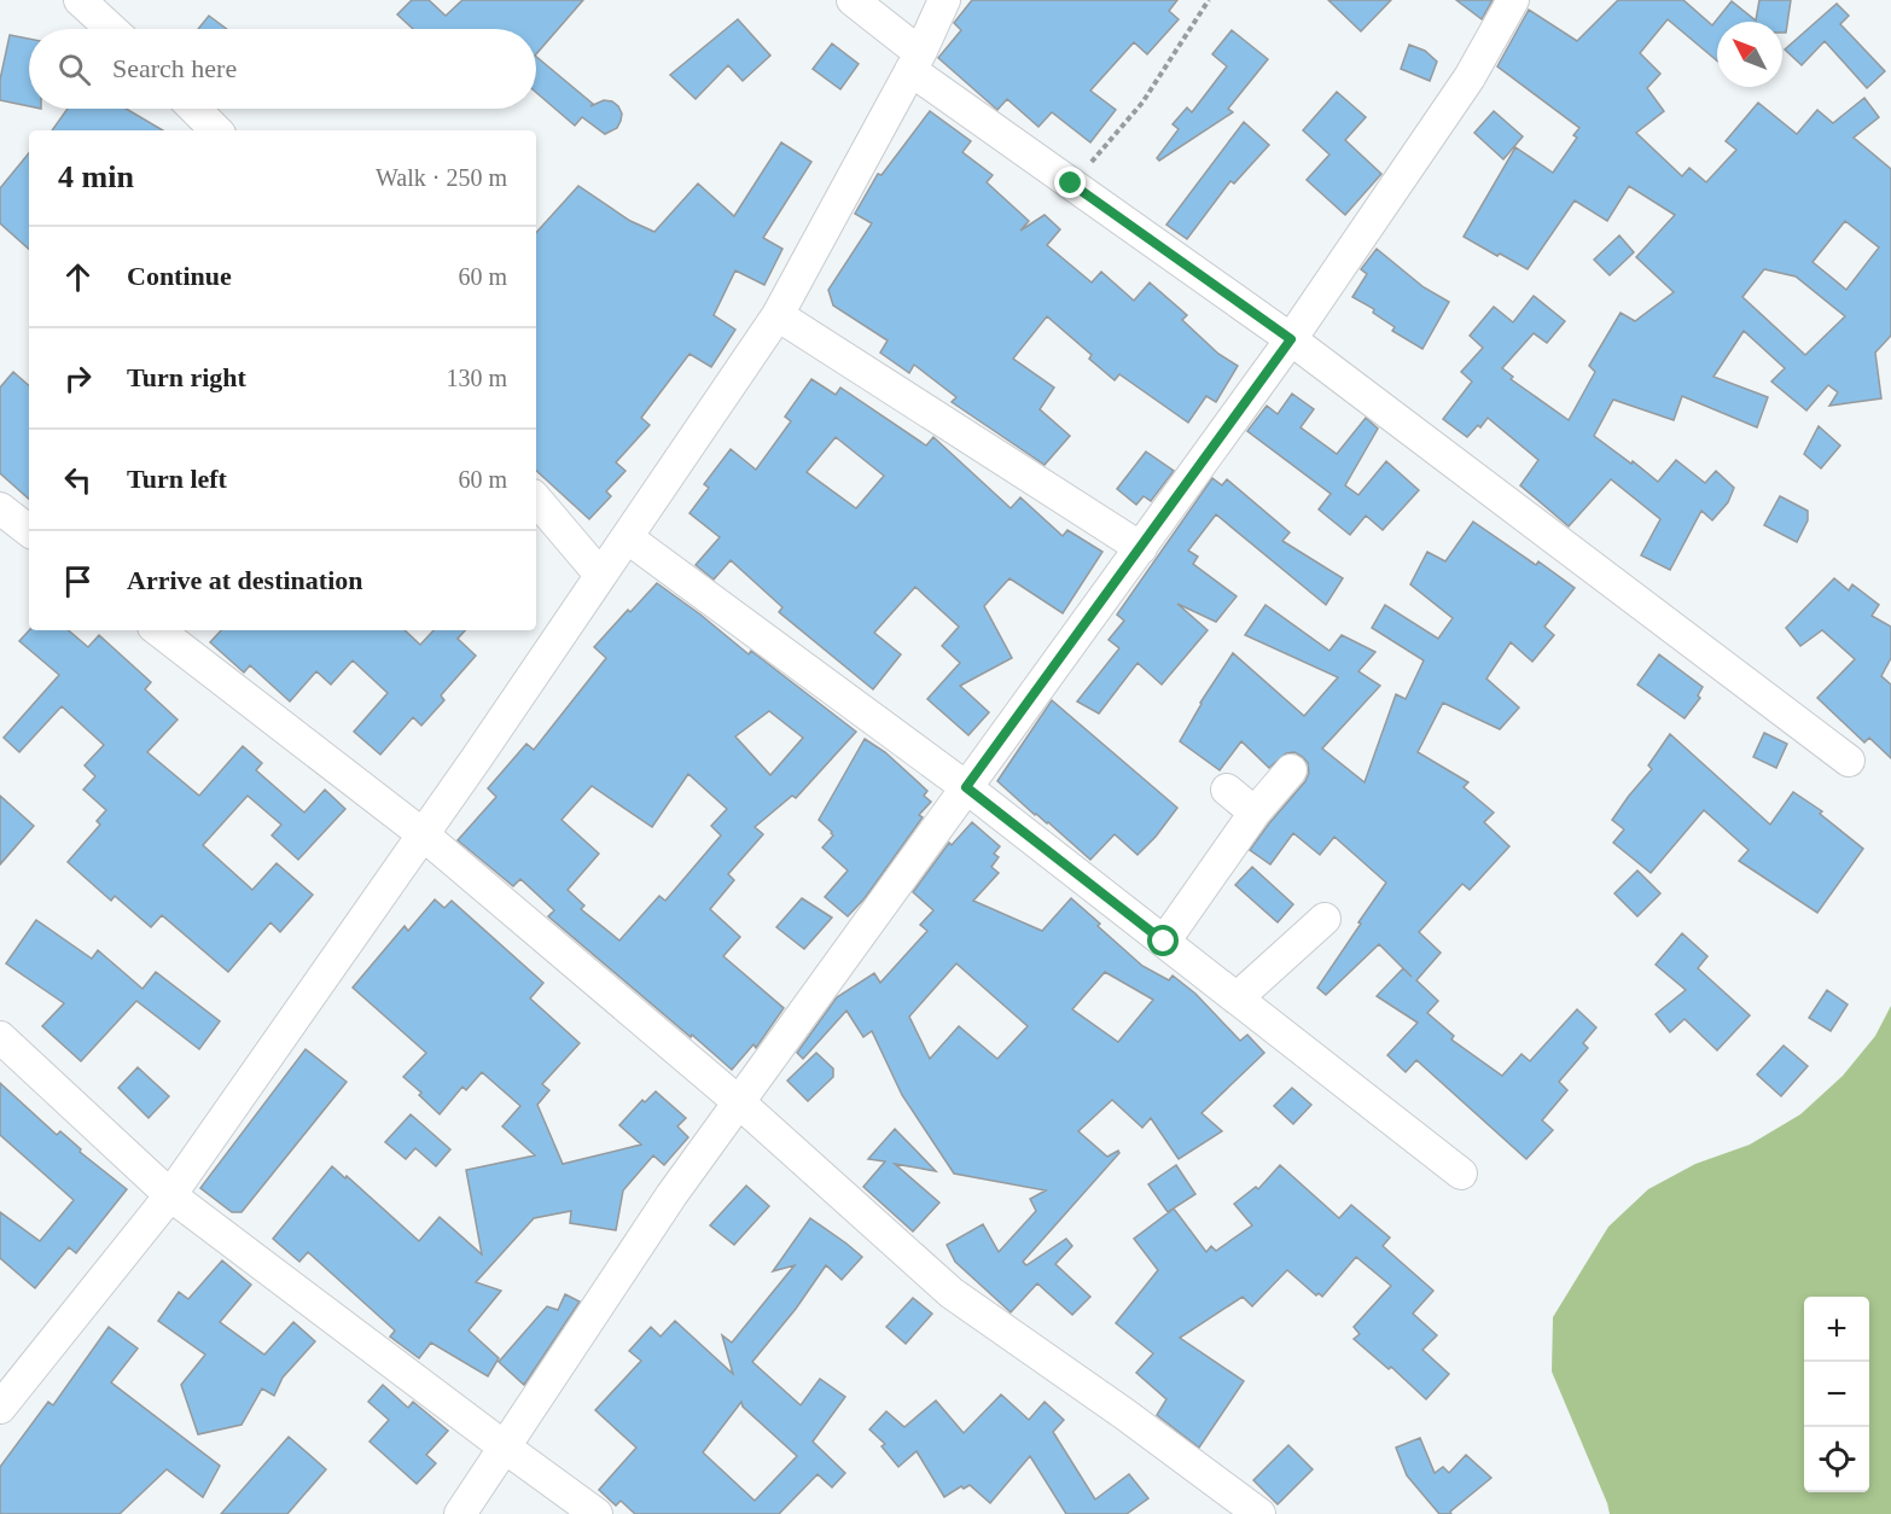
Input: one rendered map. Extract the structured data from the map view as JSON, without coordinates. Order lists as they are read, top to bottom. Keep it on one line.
{"north":"top left","page":{"search":"Search here","heading":["4 min","Walk · 250 m"],"list":[["Continue","60 m"],["Turn right","130 m"],["Turn left","60 m"],"Arrive at destination"],"map_buttons":["+","−"]}}
